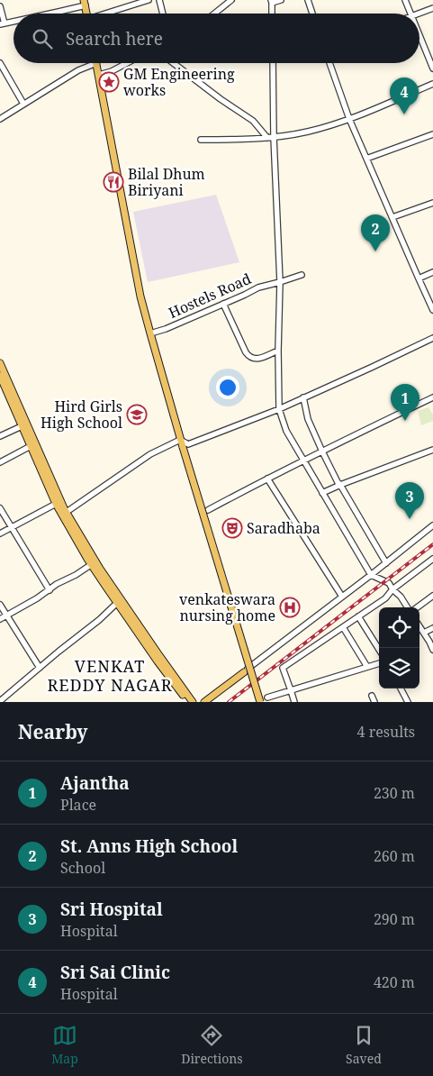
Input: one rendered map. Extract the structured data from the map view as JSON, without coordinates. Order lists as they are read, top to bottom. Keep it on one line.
{"streets":{"street":["Hostels Road"]},"districts":["VENKAT REDDY NAGAR"],"places":{"place":["GM Engineering works"],"restaurant":["Bilal Dhum Biriyani"],"school or university":["Hird Girls High School"],"theatre":["Saradhaba"],"hospital":["venkateswara nursing home"]},"page":{"search":"Search here","pins":["4","2","1","3"],"heading":["Nearby","4 results"],"list":[{"mark":"1","name":"Ajantha","note":"Place","value":"230 m"},{"mark":"2","name":"St. Anns High School","note":"School","value":"260 m"},{"mark":"3","name":"Sri Hospital","note":"Hospital","value":"290 m"},{"mark":"4","name":"Sri Sai Clinic","note":"Hospital","value":"420 m"}],"nav":["Map","Directions","Saved"]}}
